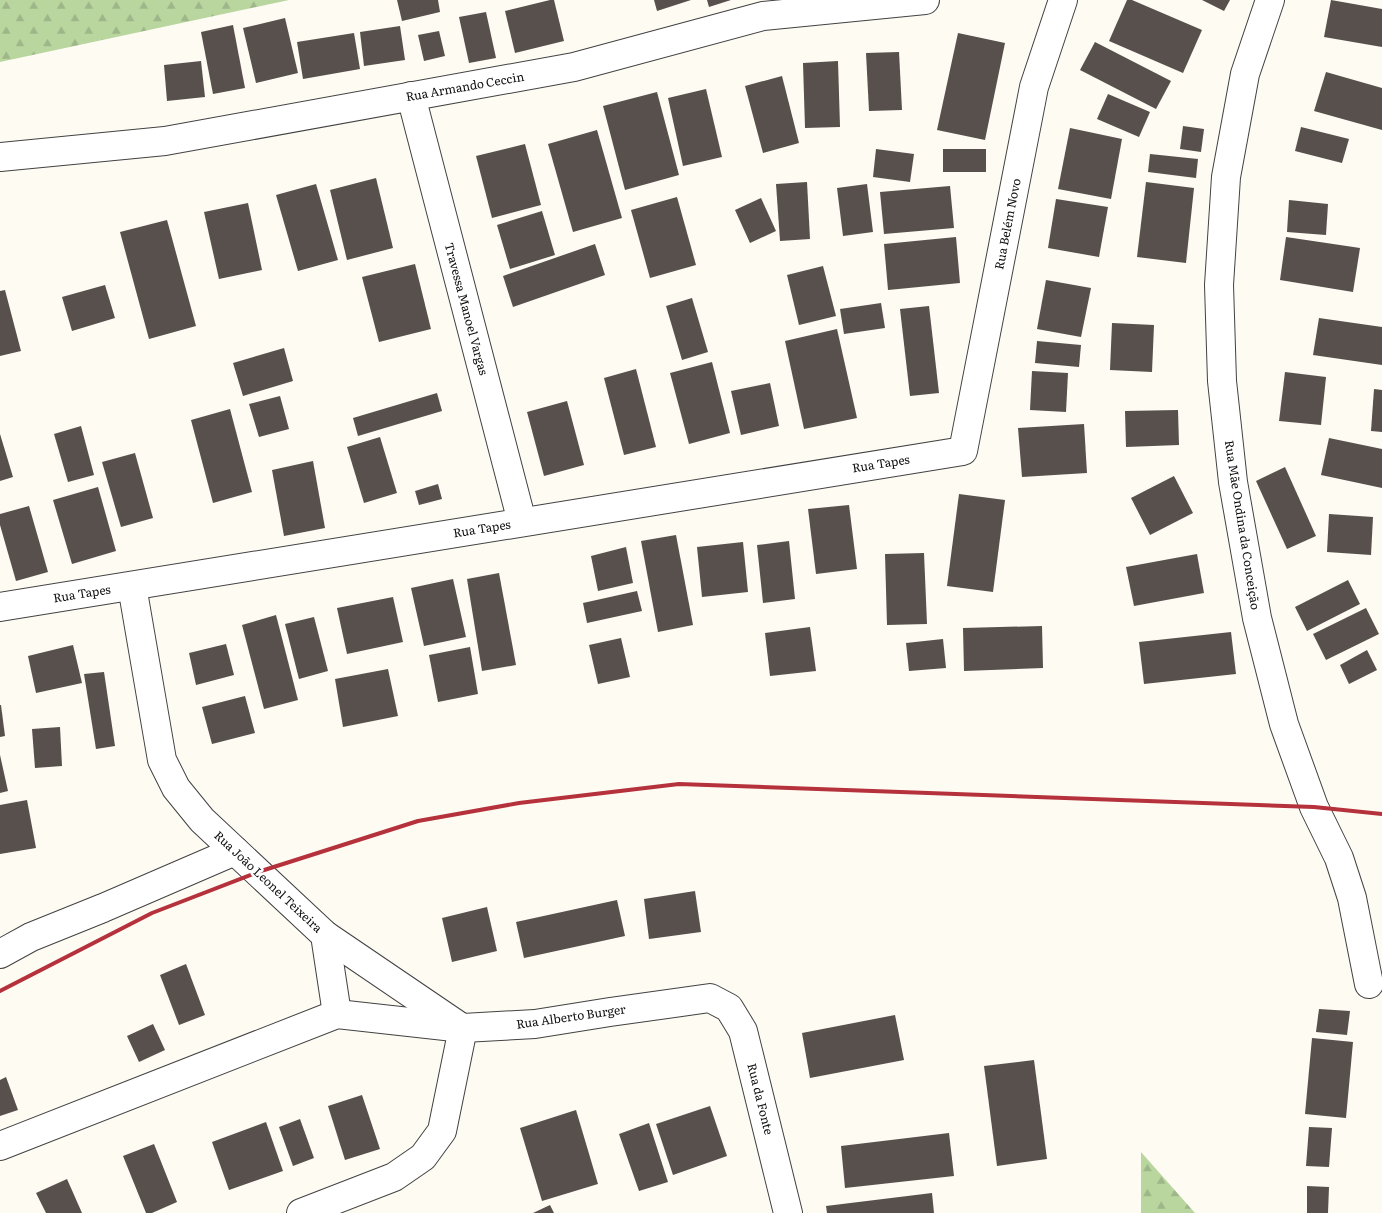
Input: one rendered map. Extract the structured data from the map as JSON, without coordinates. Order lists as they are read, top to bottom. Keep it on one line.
{"streets":{"street":["Rua Armando Ceccin","Rua Belém Novo","Travessa Manoel Vargas","Rua Tapes","Rua Mãe Ondina da Conceição","Rua João Leonel Teixeira","Rua Alberto Burger","Rua da Fonte"]},"crossings":[["Rua Armando Ceccin","Travessa Manoel Vargas"],["Rua Belém Novo","Rua Tapes"],["Travessa Manoel Vargas","Rua Tapes"],["Rua Tapes","Rua João Leonel Teixeira"],["Rua João Leonel Teixeira","Rua Alberto Burger"],["Rua Alberto Burger","Rua da Fonte"]]}
